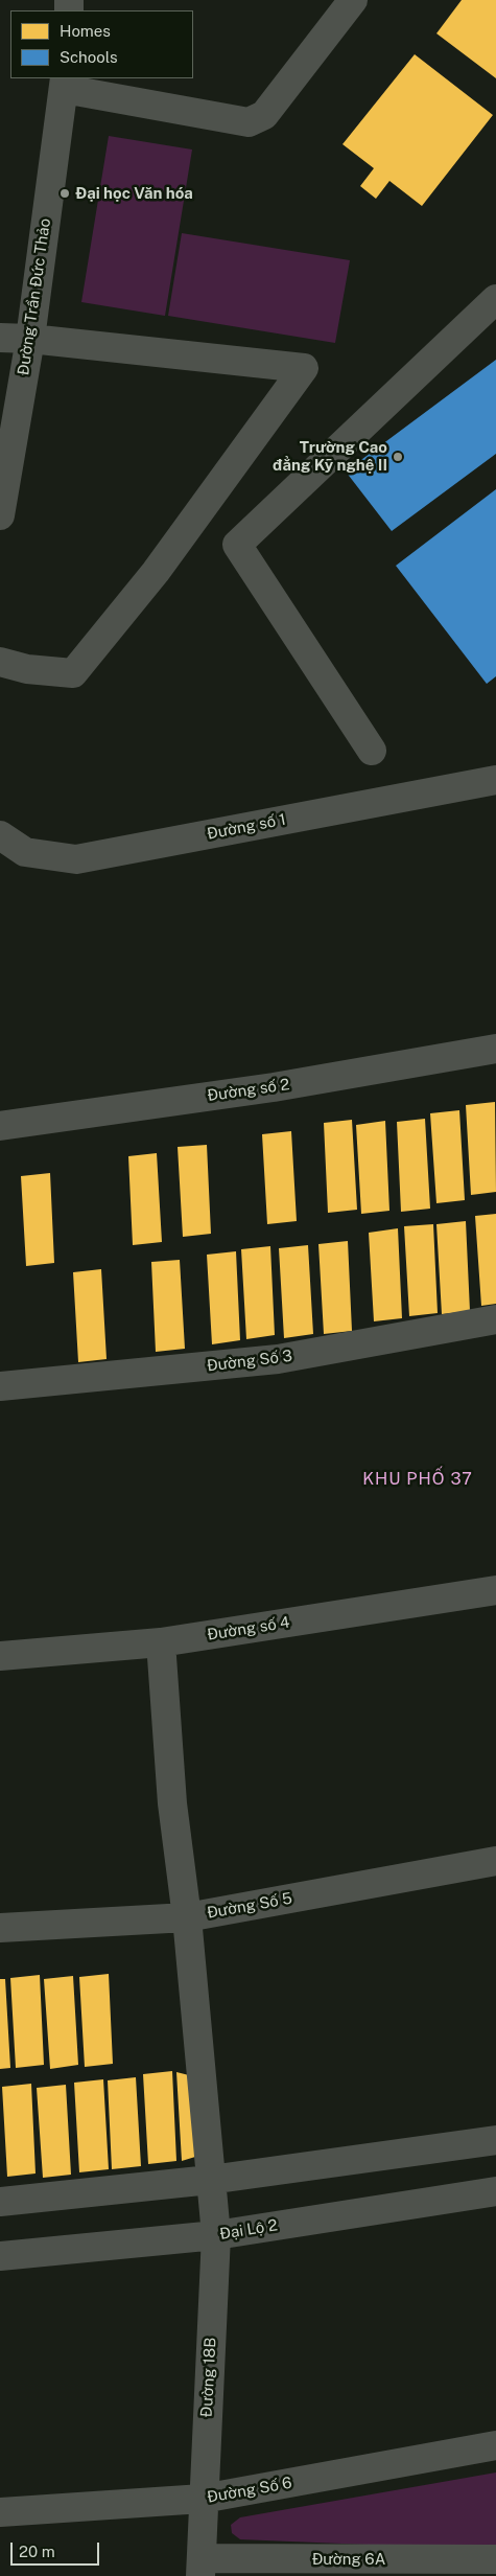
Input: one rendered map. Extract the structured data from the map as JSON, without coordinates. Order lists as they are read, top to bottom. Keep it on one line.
{"streets":{"street":["Đường Trần Đức Thảo","Đường số 1","Đường số 2","Đường Số 3","Đường số 4","Đường Số 5","Đại Lộ 2","Đường 18B","Đường Số 6","Đường 6A"]},"crossings":[["Đường số 4","Đường 18B"],["Đường Số 5","Đường 18B"],["Đại Lộ 2","Đường 18B"],["Đường 18B","Đường Số 6"],["Đường 18B","Đường 6A"]],"districts":["KHU PHỐ 37"],"places":["Đại học Văn hóa","Trường Cao đẳng Kỹ nghệ II"],"legend":["Homes","Schools"],"scale_bar":"20 m"}
